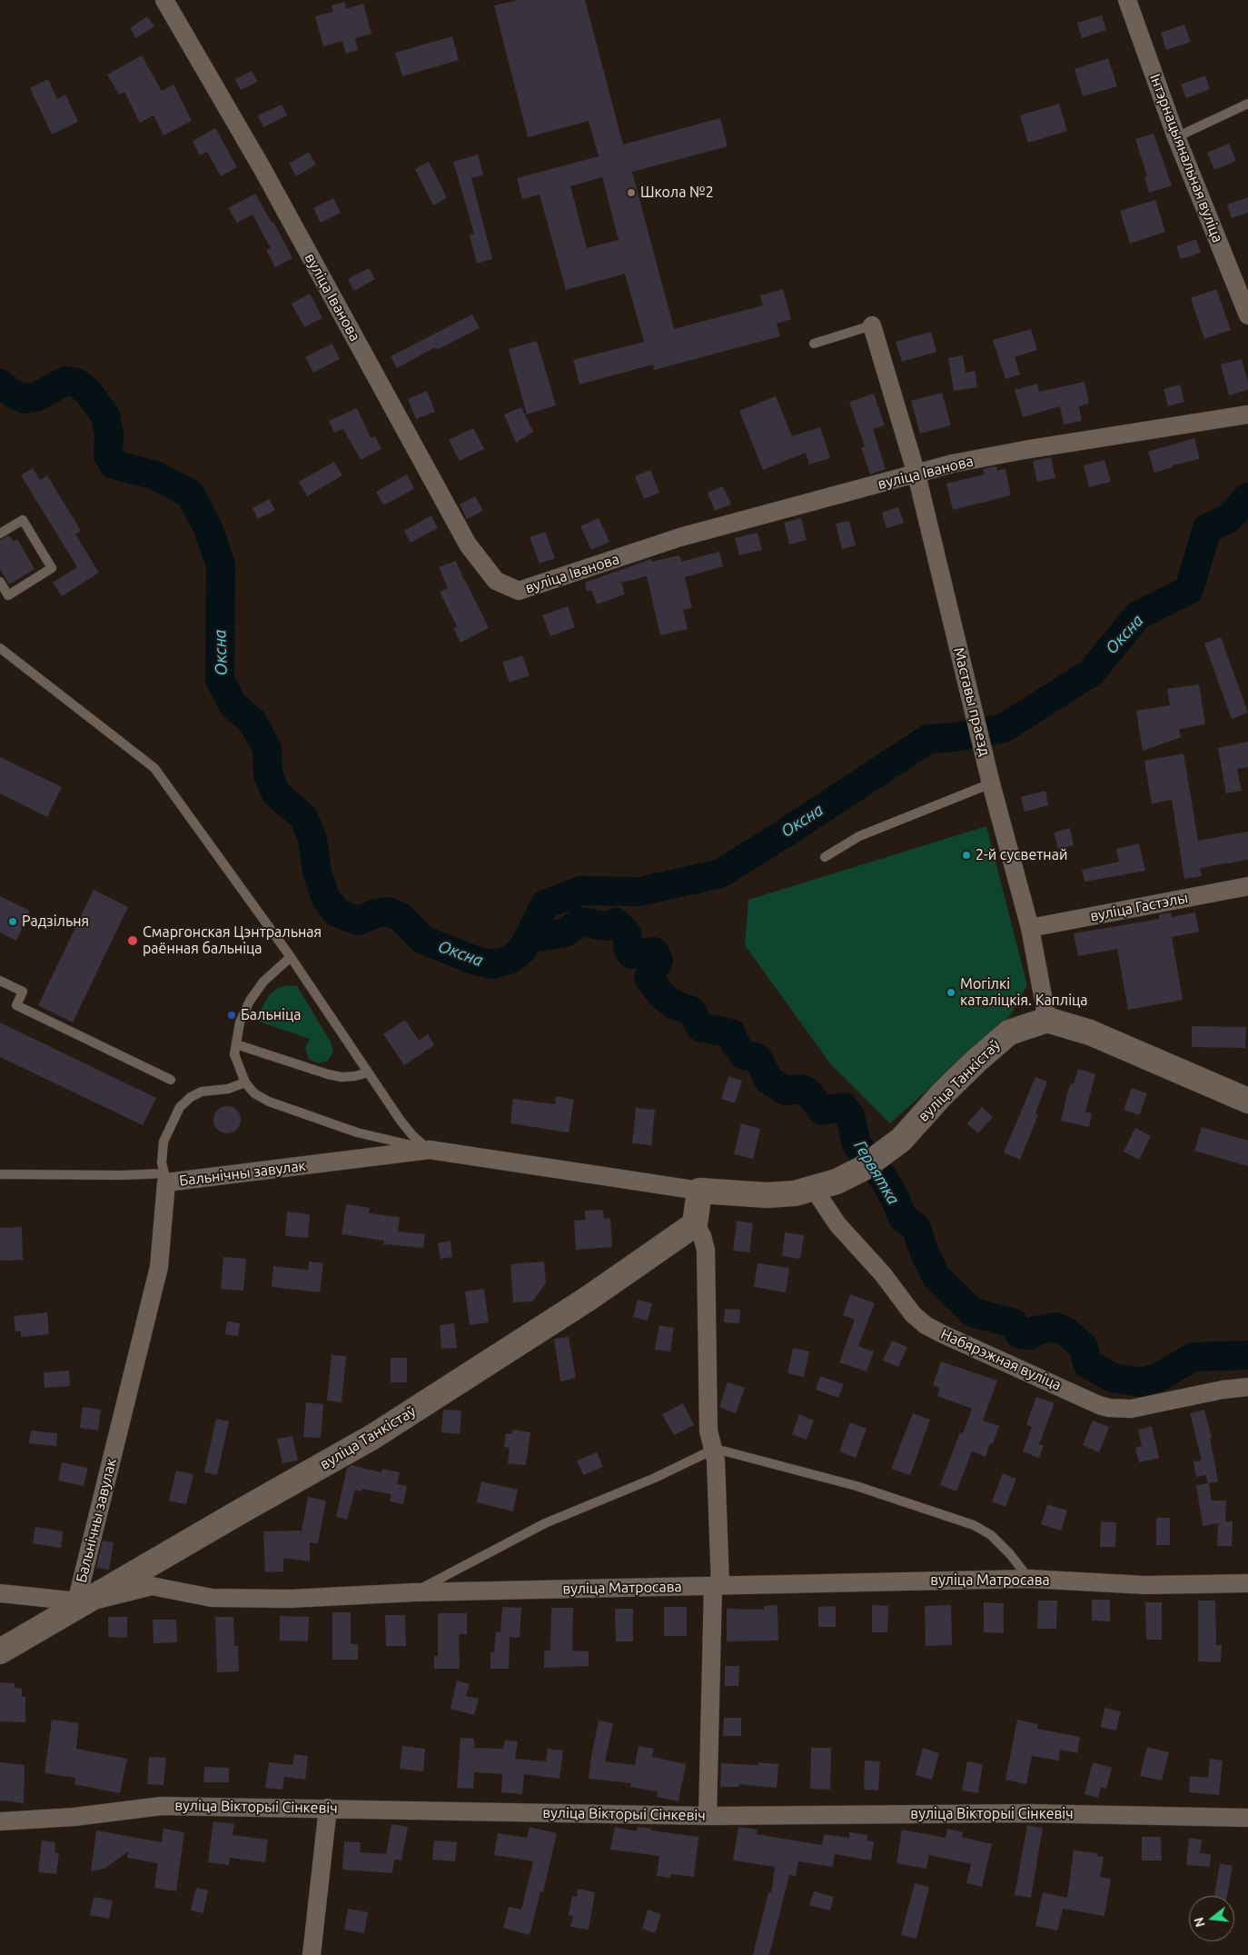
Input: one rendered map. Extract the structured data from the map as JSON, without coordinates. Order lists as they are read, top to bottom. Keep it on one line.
{"streets":{"street":["Інтэрнацыянальная вуліца","вуліца Іванова","Маставы праезд","вуліца Гастэлы","вуліца Танкістаў","Бальнічны завулак","Набярэжная вуліца","вуліца Матросава","вуліца Вікторыі Сінкевіч"]},"crossings":[["вуліца Іванова","Маставы праезд"],["Маставы праезд","вуліца Гастэлы"],["Маставы праезд","вуліца Танкістаў"],["вуліца Танкістаў","Бальнічны завулак"],["вуліца Танкістаў","Набярэжная вуліца"],["вуліца Танкістаў","вуліца Матросава"],["Бальнічны завулак","вуліца Матросава"]],"water":["Оксна","Гервятка"],"places":["Школа №2","2-й сусветнай","Радзільня","Смаргонская Цэнтральная раённая бальніца","Могілкі каталіцкія. Капліца","Бальніца"],"north":"left"}
